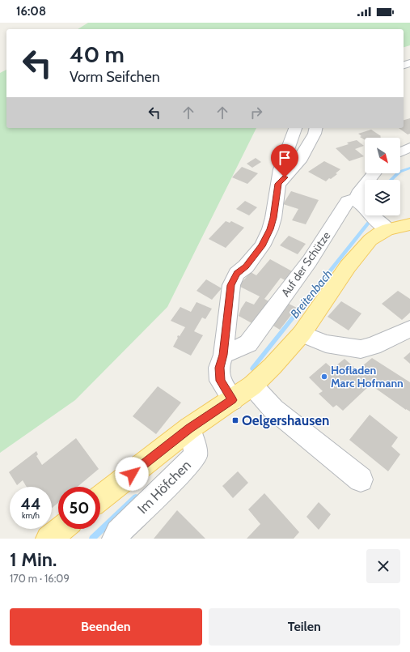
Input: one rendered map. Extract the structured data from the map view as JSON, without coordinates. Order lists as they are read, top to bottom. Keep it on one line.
{"streets":{"street":["Auf der Schütze","Im Höfchen"]},"water":["Breitenbach"],"places":{"other":["Hofladen Marc Hofmann"],"transit":["Oelgershausen"]},"north":"bottom right","page":{"status":"16:08","turn":["40 m","Vorm Seifchen"],"speed":"44 km/h","limit":"50","heading":["1 Min.","170 m · 16:09"],"buttons":["Beenden","Teilen"]}}
